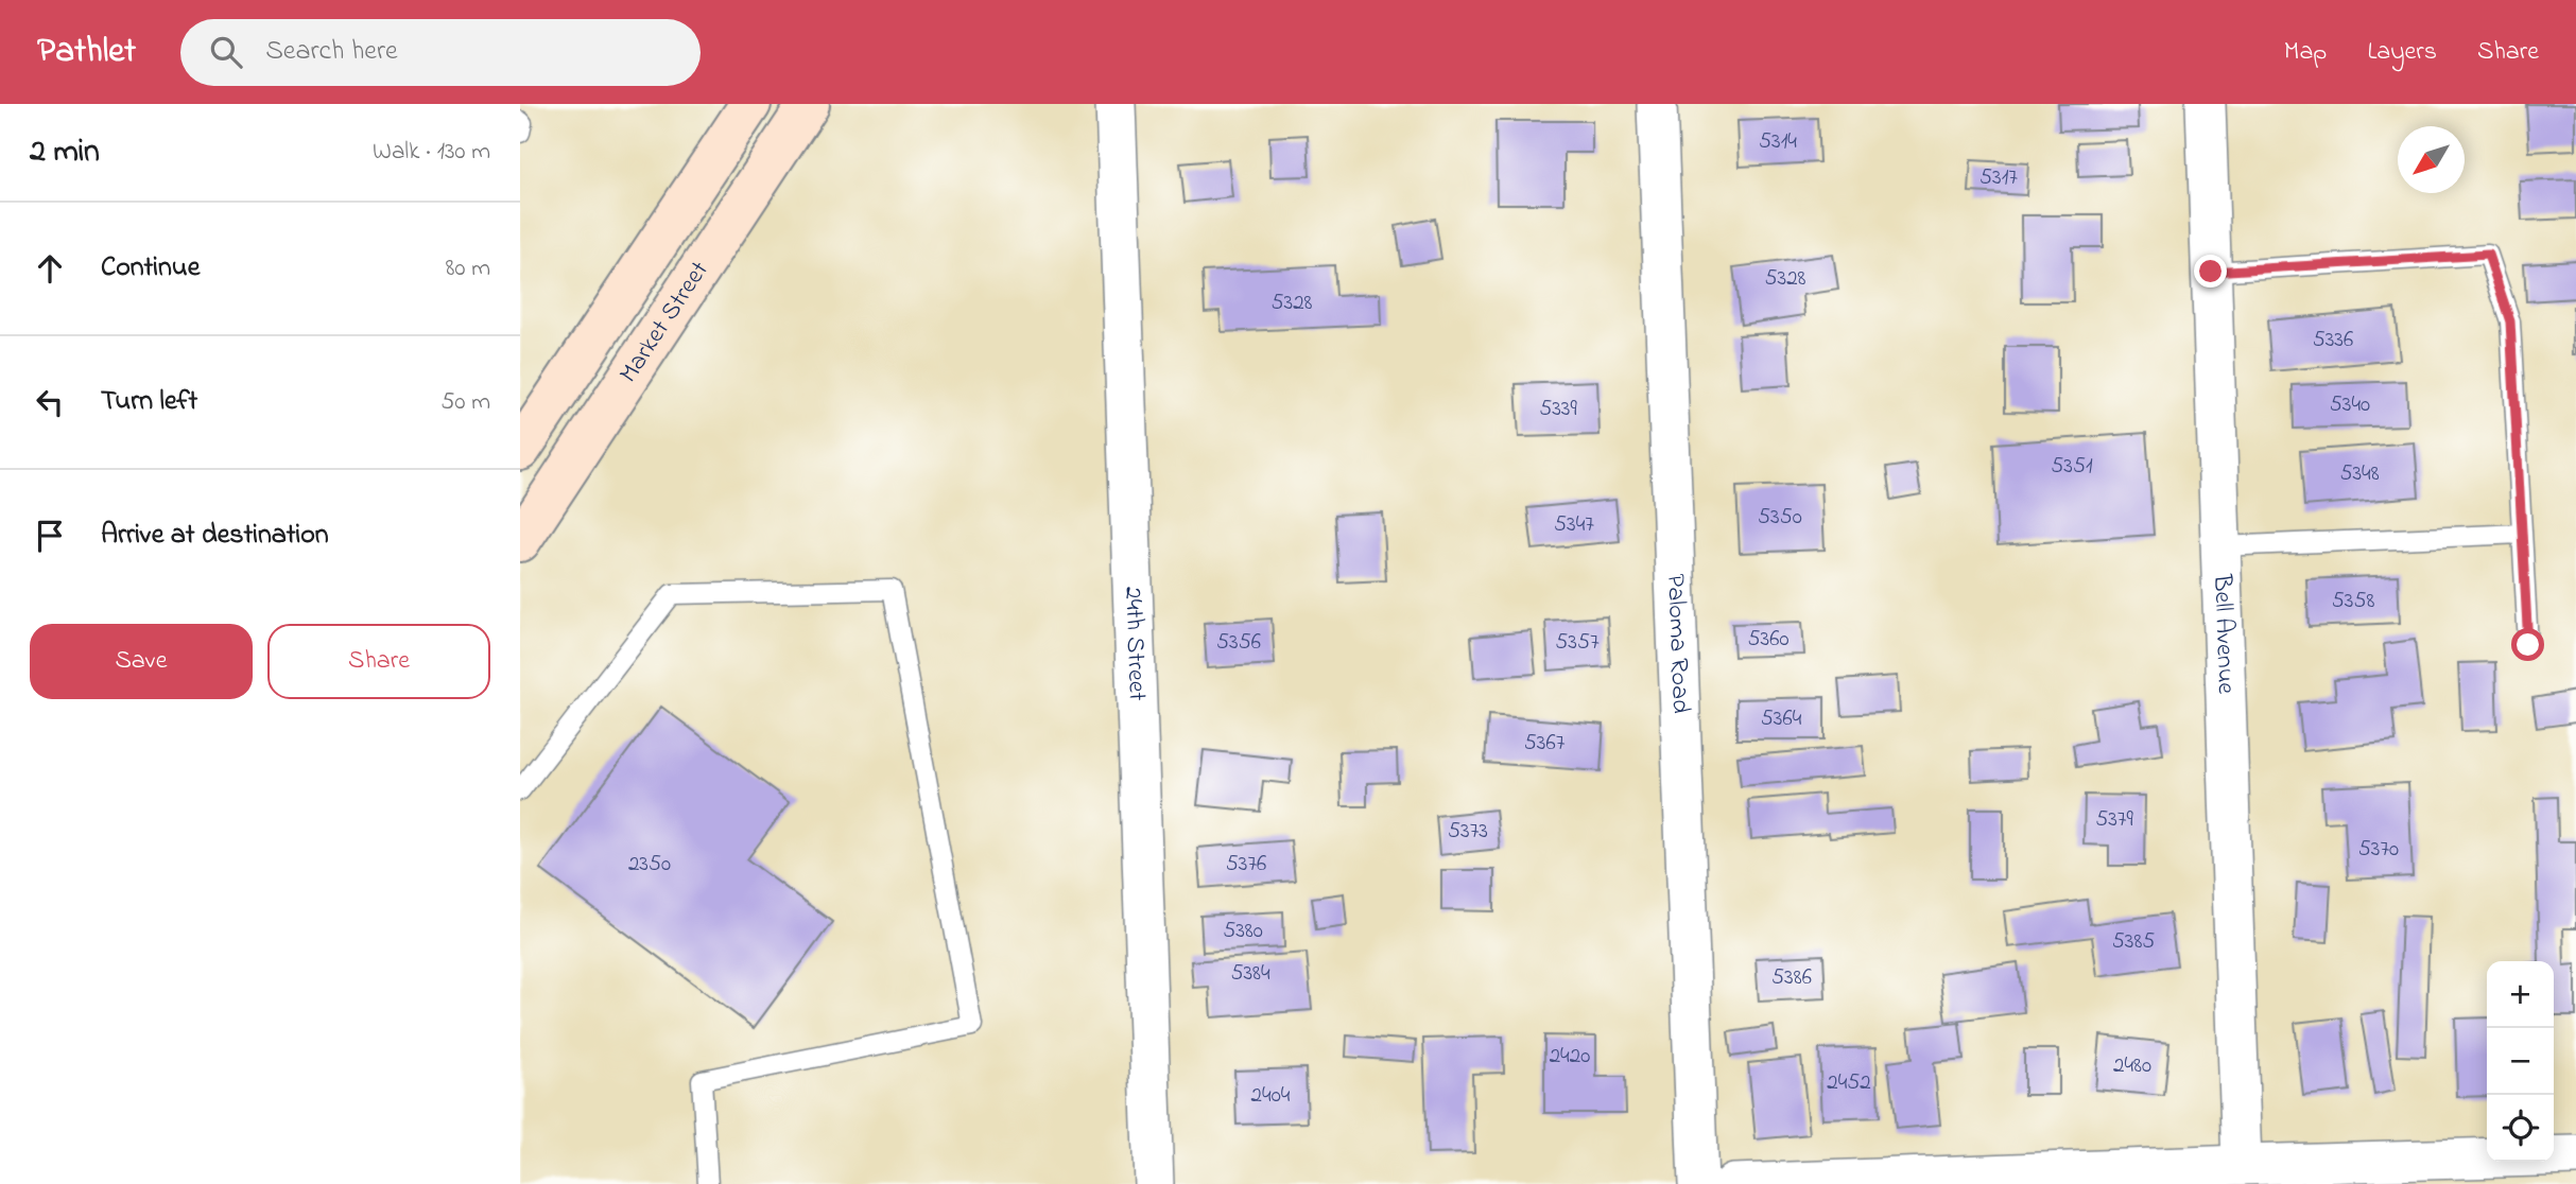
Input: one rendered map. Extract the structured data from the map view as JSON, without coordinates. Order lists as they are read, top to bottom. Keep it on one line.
{"streets":{"main road":["Market Street"],"street":["Bell Avenue","24th Street","Paloma Road"]},"house_numbers":["5314","5317","5328","5328","5336","5340","5339","5351","5348","5350","5347","5358","5360","5356","5357","5364","5367","5379","5373","5370","2350","5376","5380","5385","5384","5386","2420","2480","2452","2404"],"north":"bottom left","page":{"header":"Pathlet","search":"Search here","nav":["Map","Layers","Share"],"heading":["2 min","Walk · 130 m"],"list":[["Continue","80 m"],["Turn left","50 m"],"Arrive at destination"],"buttons":["Save","Share"],"map_buttons":["+","−"]}}
